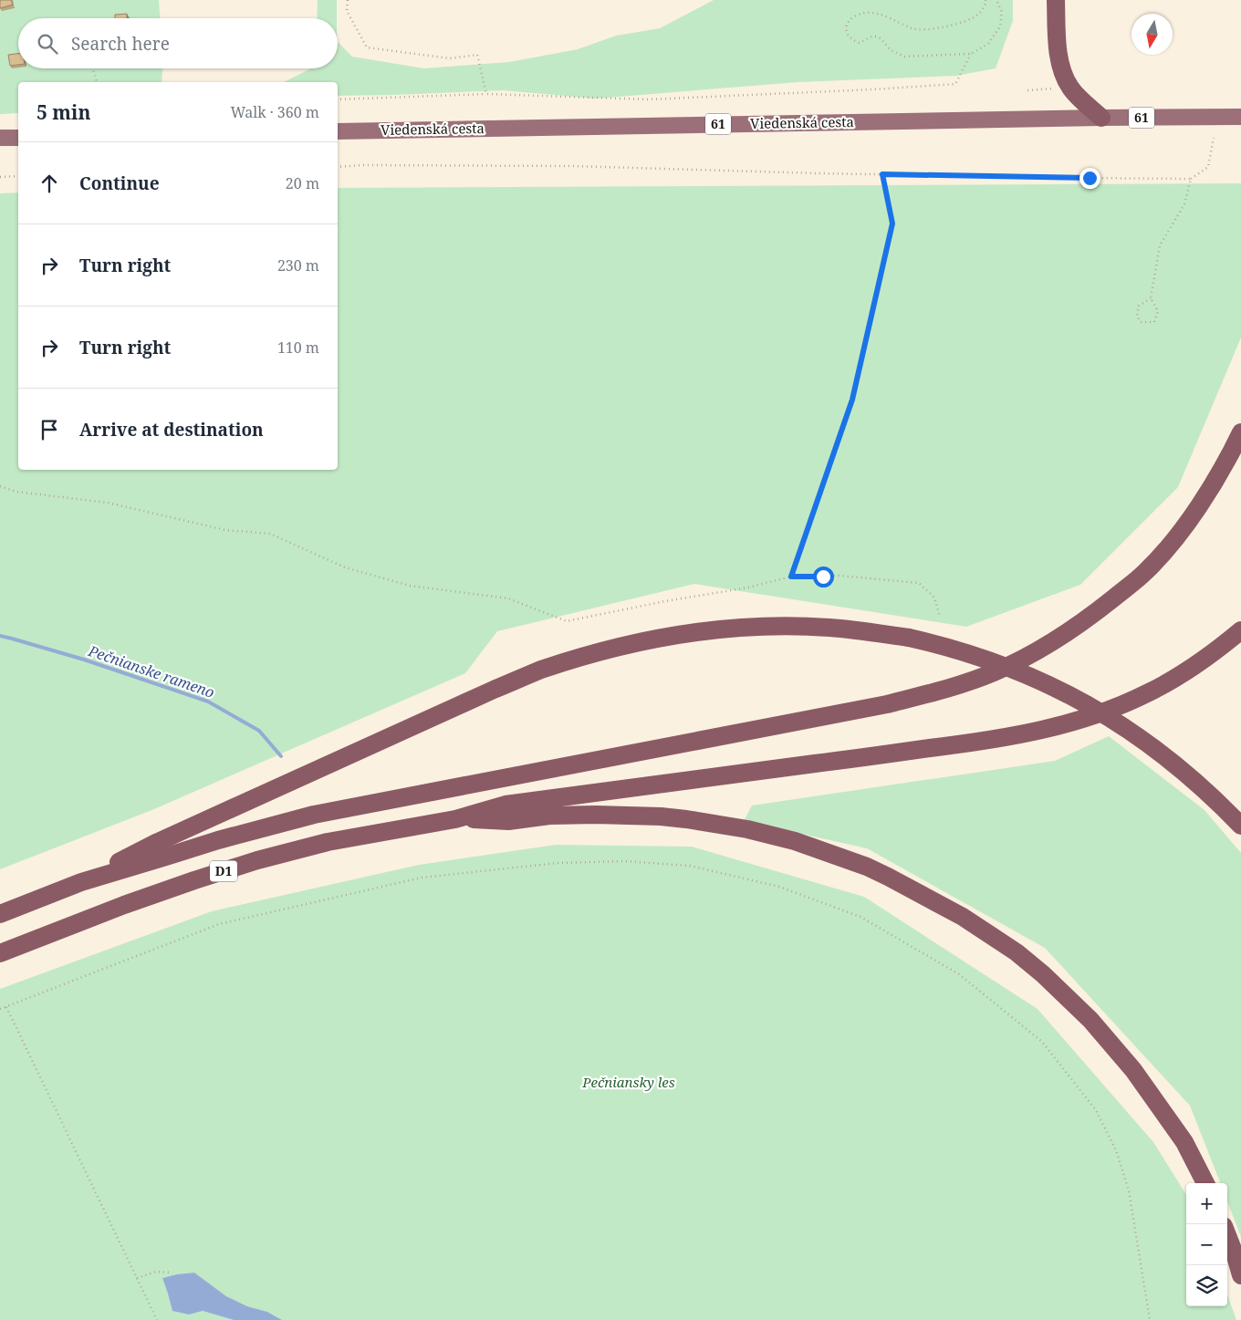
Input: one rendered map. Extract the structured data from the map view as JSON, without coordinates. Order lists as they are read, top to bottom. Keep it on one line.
{"streets":{"highway":["D1"],"main road":["61","Viedenská cesta"]},"water":["Pečnianske rameno"],"parks":["Pečniansky les"],"north":"bottom","page":{"search":"Search here","heading":["5 min","Walk · 360 m"],"list":[["Continue","20 m"],["Turn right","230 m"],["Turn right","110 m"],"Arrive at destination"],"map_buttons":["+","−"]}}
